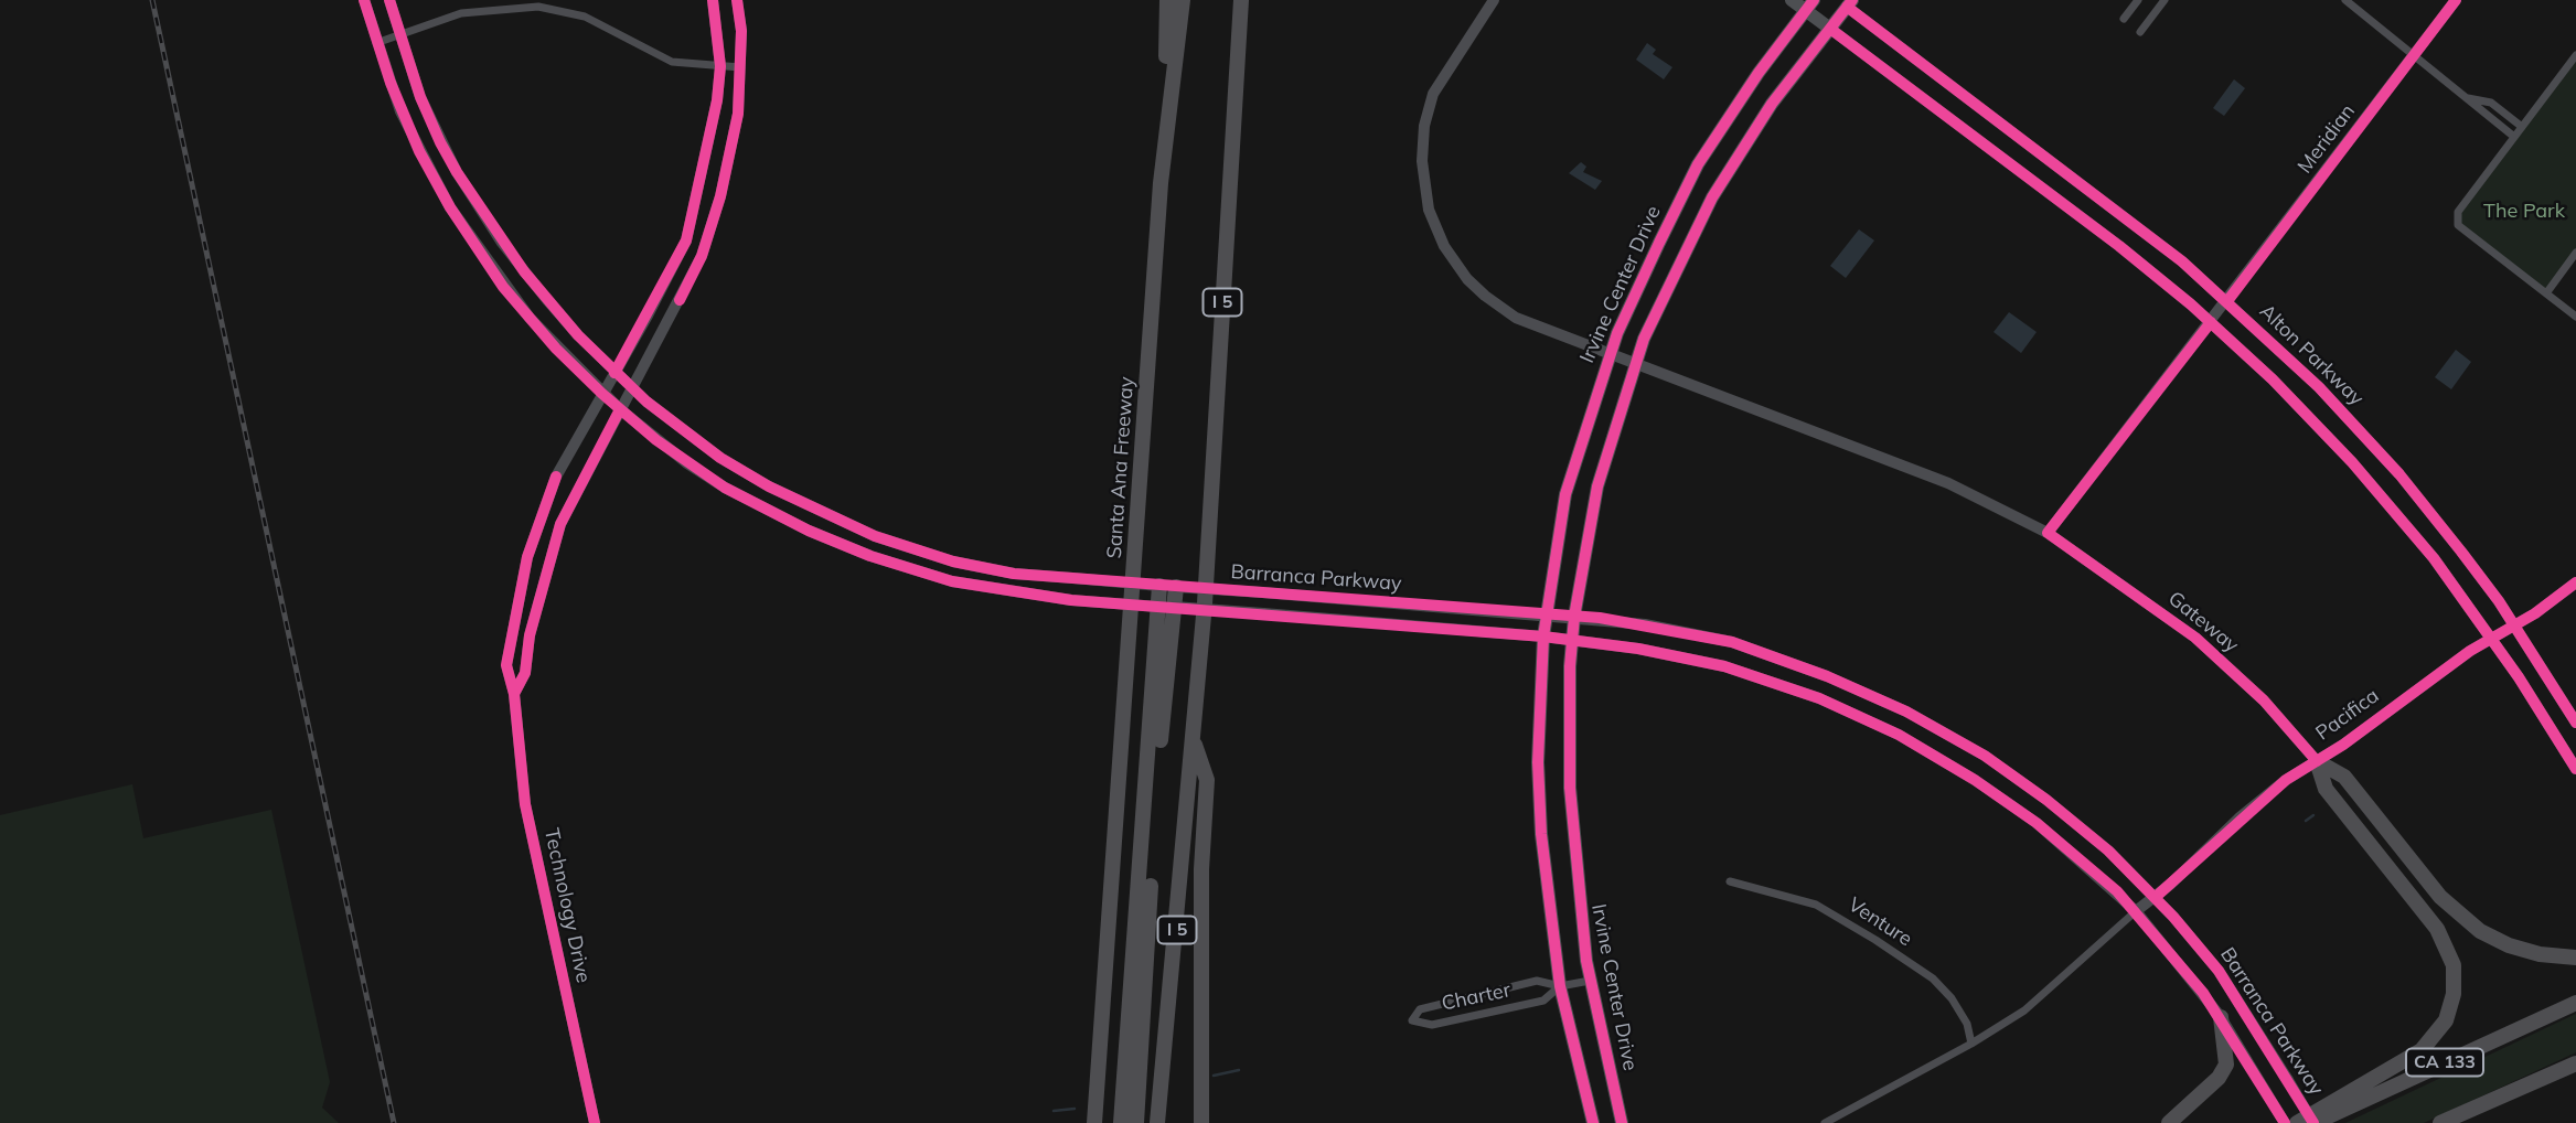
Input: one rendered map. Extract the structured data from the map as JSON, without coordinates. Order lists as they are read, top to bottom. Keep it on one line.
{"streets":{"highway":["I 5","Santa Ana Freeway","CA 133"],"main road":["Irvine Center Drive","Alton Parkway","Barranca Parkway"],"street":["Meridian","Gateway","Pacifica","Technology Drive","Venture","Charter"]},"crossings":[["Meridian","Alton Parkway"],["Meridian","Gateway"],["Irvine Center Drive","Alton Parkway"],["Irvine Center Drive","Barranca Parkway"],["Irvine Center Drive","Gateway"],["Irvine Center Drive","Charter"],["Alton Parkway","Pacifica"],["Barranca Parkway","Pacifica"],["Barranca Parkway","Technology Drive"],["Barranca Parkway","CA 133"],["Gateway","Pacifica"],["Pacifica","Venture"]],"parks":["The Park"]}
